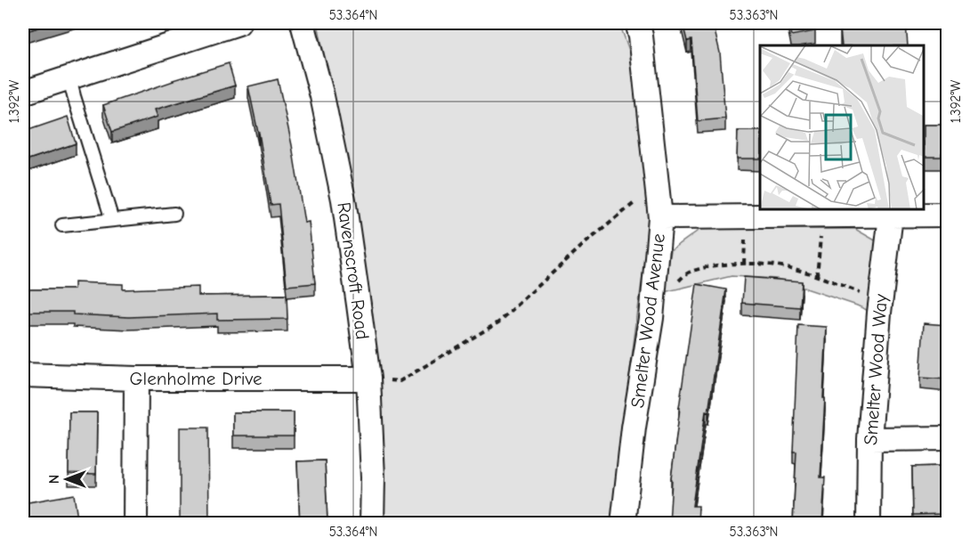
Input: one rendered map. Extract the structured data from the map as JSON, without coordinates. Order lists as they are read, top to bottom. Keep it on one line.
{"streets":{"street":["Ravenscroft Road","Smelter Wood Avenue","Smelter Wood Way","Glenholme Drive"]},"crossings":[["Ravenscroft Road","Glenholme Drive"]],"north":"left","coordinates":["53.364°N","53.363°N","1.392°W"]}
